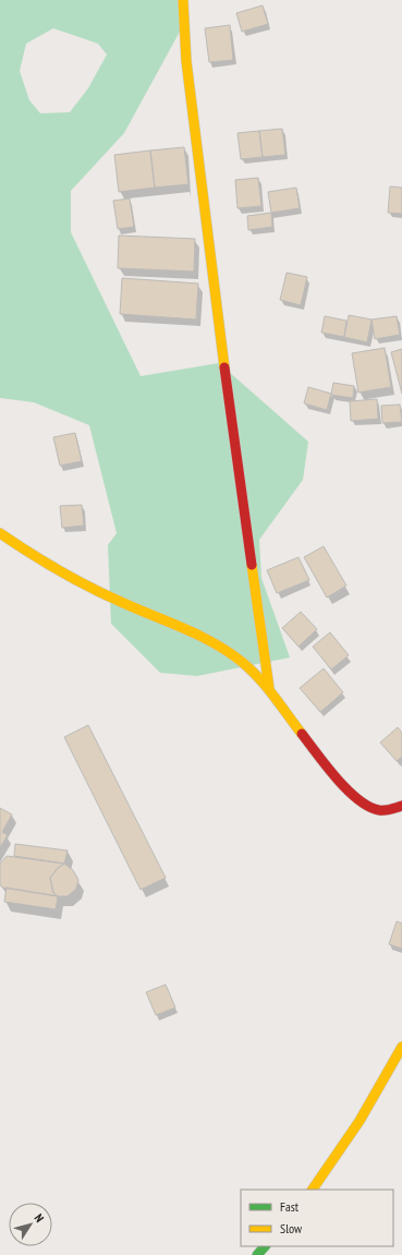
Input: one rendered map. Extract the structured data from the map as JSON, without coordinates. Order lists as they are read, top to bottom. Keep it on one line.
{"legend":["Fast","Slow"],"north":"top right"}
